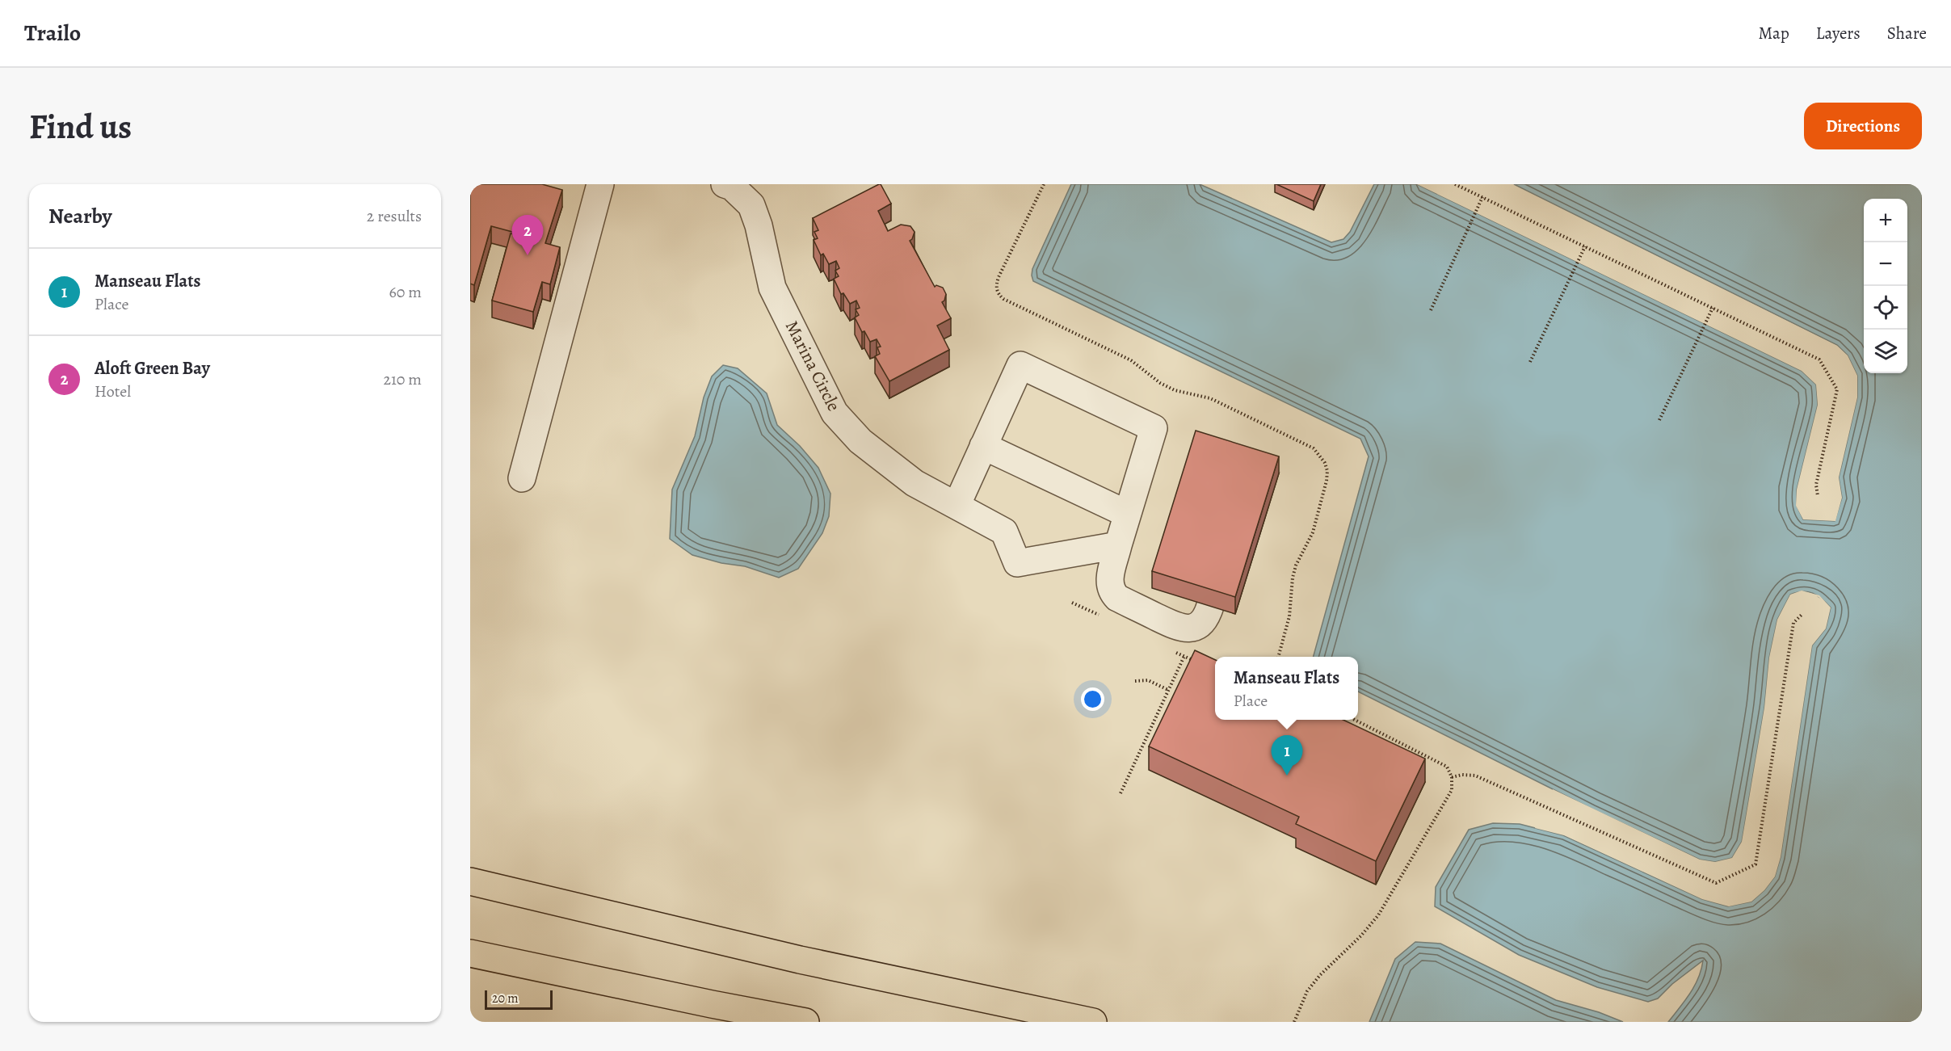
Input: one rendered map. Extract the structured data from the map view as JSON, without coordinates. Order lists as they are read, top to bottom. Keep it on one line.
{"streets":{"lane":["Marina Circle"]},"scale_bar":"20 m","page":{"header":"Trailo","nav":["Map","Layers","Share"],"buttons":"Directions","title":"Find us","heading":["Nearby","2 results"],"map_buttons":["+","−"],"pins":["2","1"],"list":[{"mark":"1","name":"Manseau Flats","note":"Place","value":"60 m"},{"mark":"2","name":"Aloft Green Bay","note":"Hotel","value":"210 m"}],"popup":["Manseau Flats","Place"],"scale":"20 m"}}
